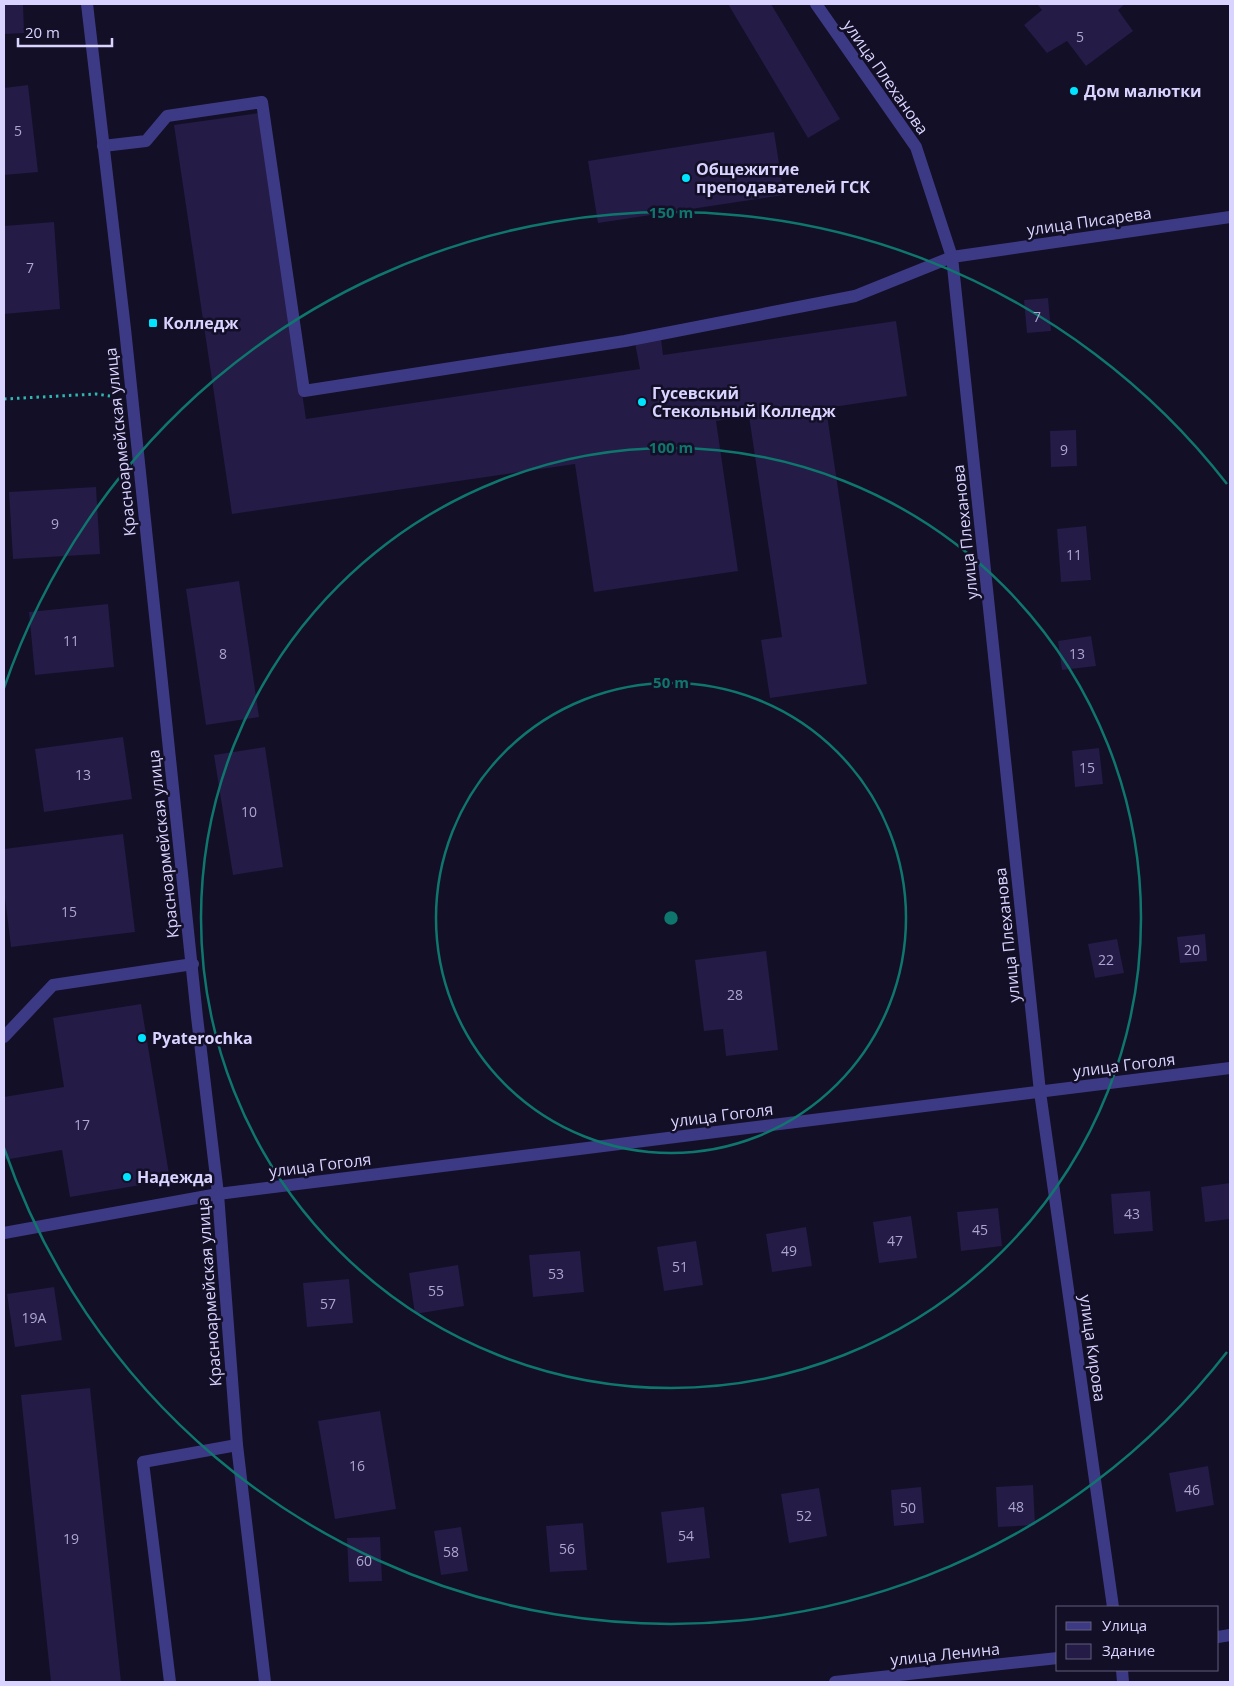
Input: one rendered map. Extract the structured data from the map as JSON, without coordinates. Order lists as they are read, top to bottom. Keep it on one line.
{"streets":{"street":["улица Плеханова","улица Писарева","Красноармейская улица","улица Гоголя","улица Кирова","улица Ленина"]},"crossings":[["улица Плеханова","улица Писарева"],["улица Плеханова","улица Гоголя"],["улица Плеханова","улица Кирова"],["улица Писарева","Красноармейская улица"],["Красноармейская улица","улица Гоголя"],["улица Гоголя","улица Кирова"]],"places":{"other":["Дом малютки","Общежитие преподавателей ГСК","Гусевский Стекольный Колледж","Pyaterochka","Надежда"],"transit":["Колледж"]},"house_numbers":["5","5","7","7","9","9","11","11","8","13","15","13","10","15","20","22","28","17","43","45","47","49","51","53","55","57","19А","16","46","48","50","52","54","19","56","58","60"],"legend":["Улица","Здание"],"scale_bar":"20 m","rings":["150 m","100 m","50 m"]}
